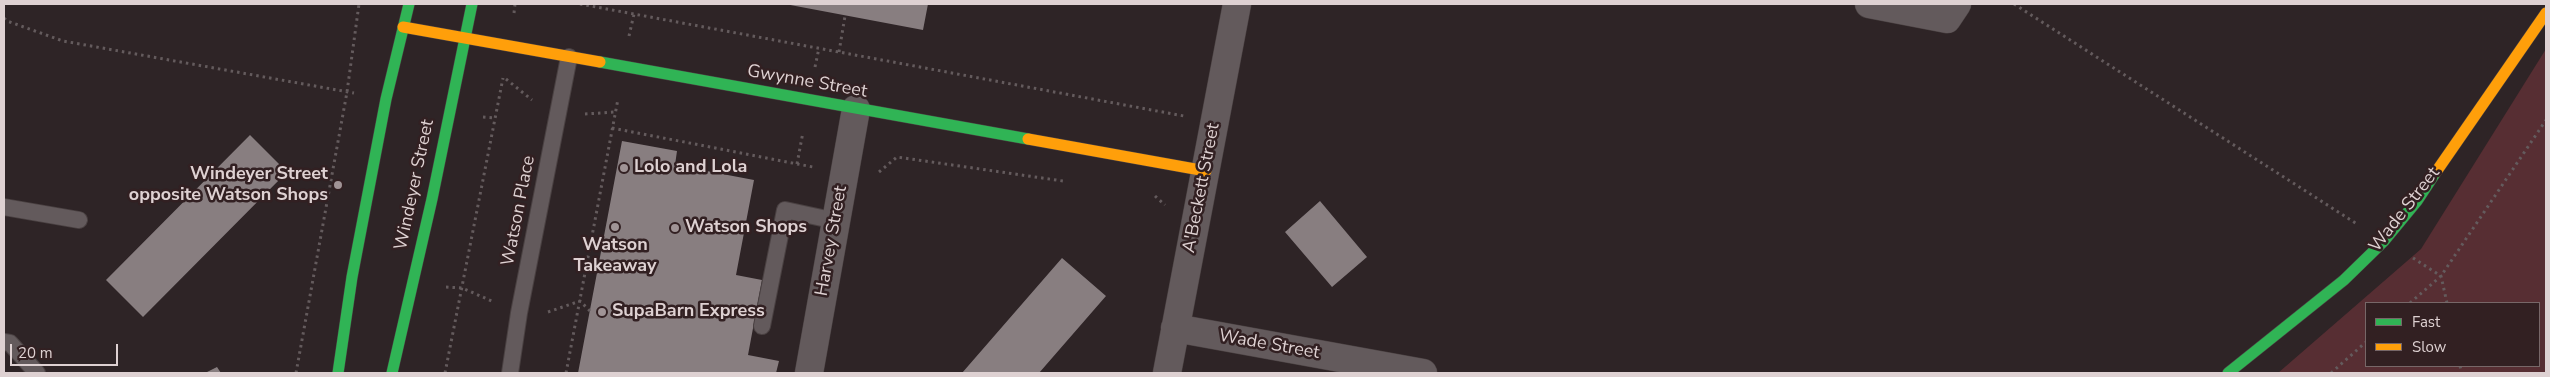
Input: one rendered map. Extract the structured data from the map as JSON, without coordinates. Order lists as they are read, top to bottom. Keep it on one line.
{"streets":{"street":["Gwynne Street","Windeyer Street","A'Beckett Street","Wade Street","Harvey Street"],"lane":["Watson Place"]},"crossings":[["Gwynne Street","Windeyer Street"],["Gwynne Street","A'Beckett Street"],["Gwynne Street","Watson Place"],["Gwynne Street","Harvey Street"],["A'Beckett Street","Wade Street"]],"places":["Lolo and Lola","Windeyer Street opposite Watson Shops","Watson Takeaway","Watson Shops","SupaBarn Express"],"legend":["Fast","Slow"],"scale_bar":"20 m"}
